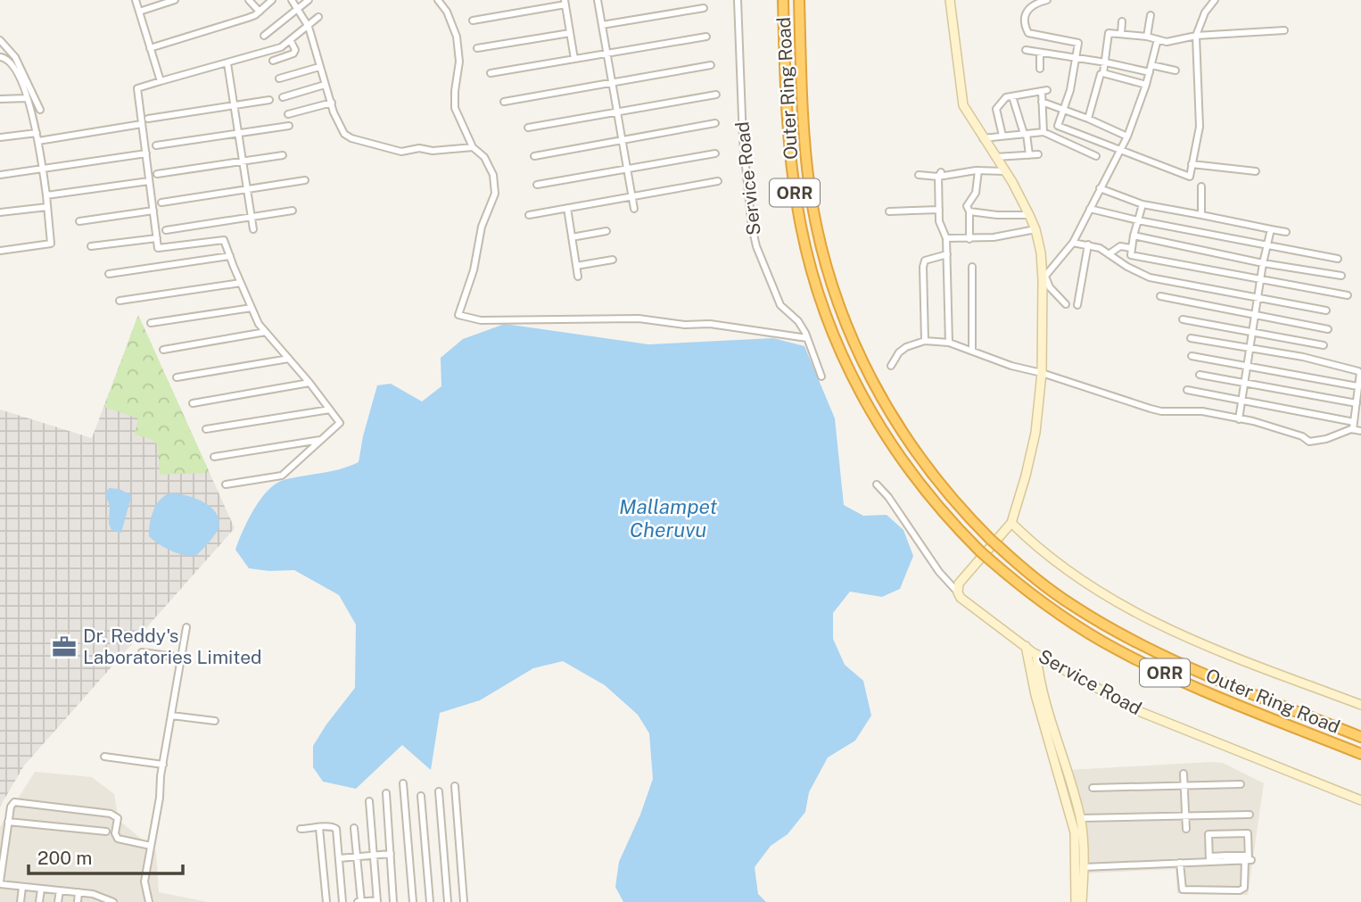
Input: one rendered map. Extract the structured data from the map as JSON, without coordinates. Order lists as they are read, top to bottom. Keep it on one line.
{"streets":{"highway":["Outer Ring Road","ORR"],"main road":["Service Road"]},"water":["Mallampet Cheruvu"],"places":{"office":["Dr. Reddy's Laboratories Limited"]},"scale_bar":"200 m"}
